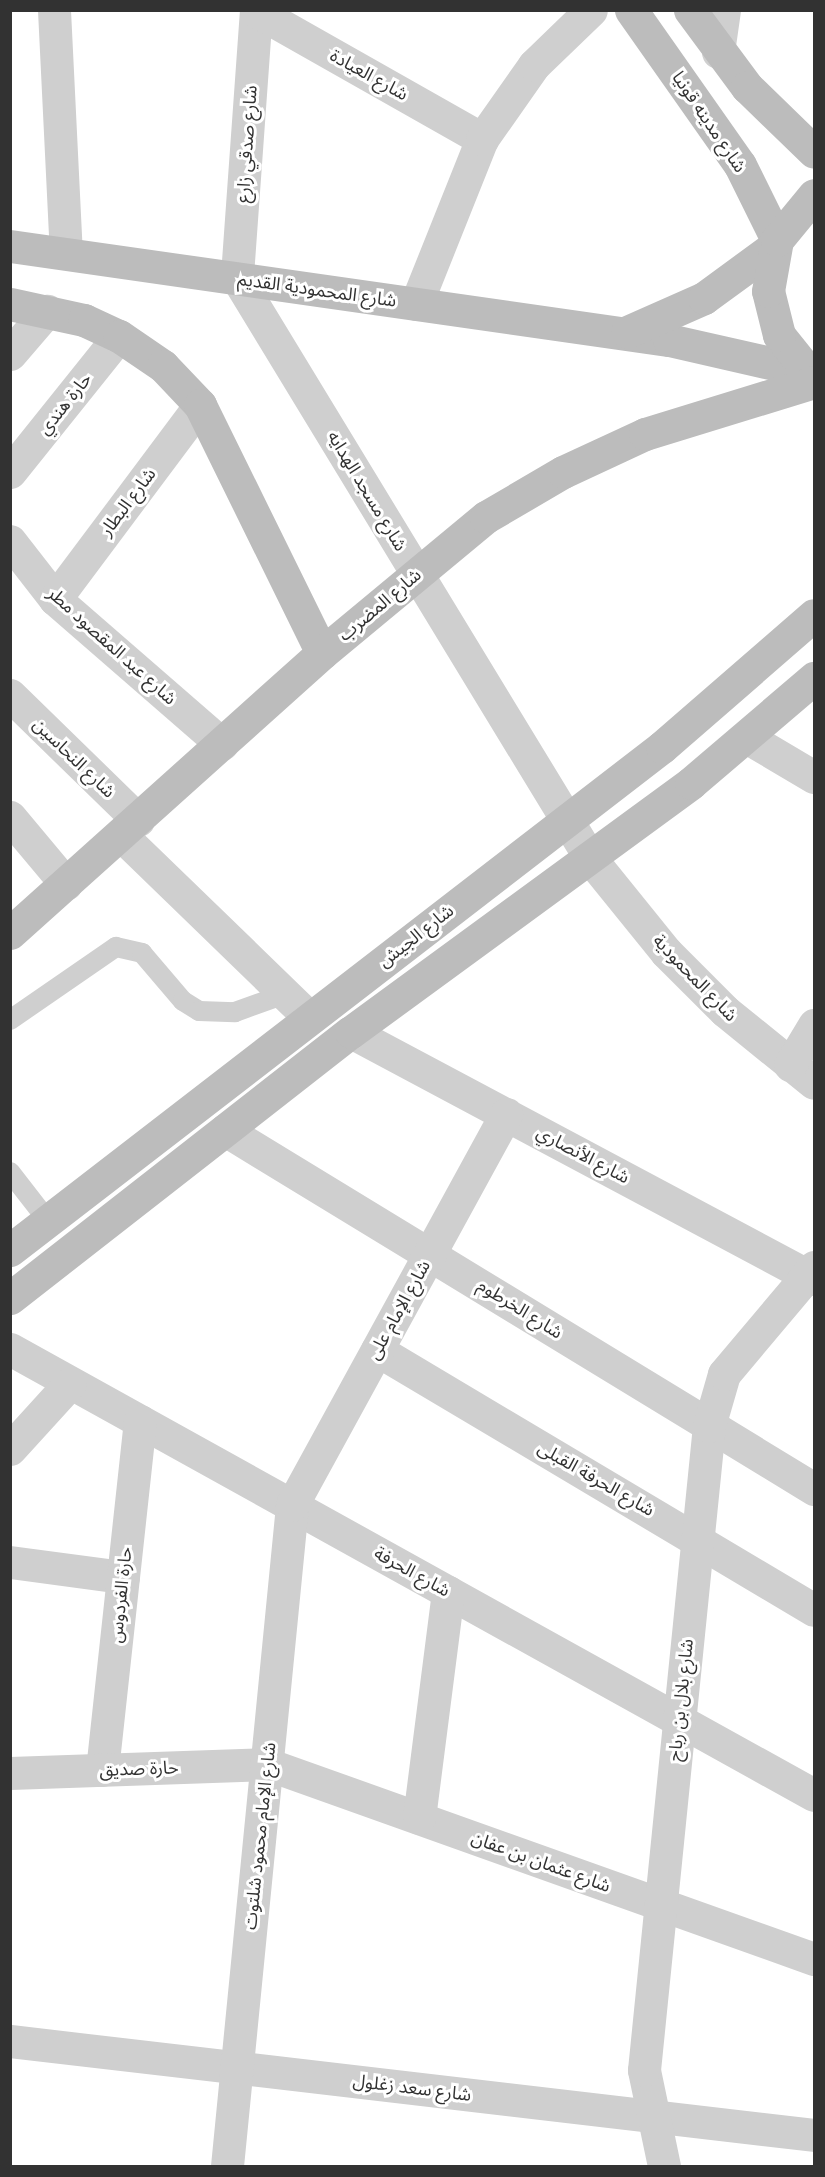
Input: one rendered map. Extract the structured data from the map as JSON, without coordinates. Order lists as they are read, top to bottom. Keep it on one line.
{"streets":{"main road":["شارع مدينه قونيا","شارع المحمودية القديم","شارع المضرب","شارع الجيش"],"street":["شارع العيادة","شارع صدقي زارع","حارة هندي","شارع مسجد الهدايه","شارع البطار","شارع عبد المقصود مطر","شارع النحاسين","شارع المحمودية","شارع الأنصاري","شارع الخرطوم","شارع الإمام على","شارع الحرفة القبلى","شارع الحرفة","حارة الفردوس","شارع بلال بن رباح","حارة صديق","شارع الإمام محمود شلتوت","شارع عثمان بن عفان","شارع سعد زغلول"]},"crossings":[["شارع العيادة","شارع صدقي زارع"],["شارع صدقي زارع","شارع المحمودية القديم"],["شارع صدقي زارع","شارع مسجد الهدايه"],["شارع المحمودية القديم","شارع مسجد الهدايه"],["شارع المحمودية القديم","شارع المضرب"],["شارع مسجد الهدايه","شارع المضرب"],["شارع مسجد الهدايه","شارع الجيش"],["شارع مسجد الهدايه","شارع المحمودية"],["شارع البطار","شارع عبد المقصود مطر"],["شارع المضرب","شارع عبد المقصود مطر"],["شارع المضرب","شارع النحاسين"],["شارع النحاسين","شارع الجيش"],["شارع الأنصاري","شارع الإمام على"],["شارع الأنصاري","شارع بلال بن رباح"],["شارع الخرطوم","شارع الإمام على"],["شارع الخرطوم","شارع بلال بن رباح"],["شارع الإمام على","شارع الحرفة القبلى"],["شارع الإمام على","شارع الحرفة"],["شارع الإمام على","شارع الإمام محمود شلتوت"],["شارع الحرفة القبلى","شارع بلال بن رباح"],["شارع الحرفة","حارة الفردوس"],["شارع الحرفة","شارع بلال بن رباح"],["شارع الحرفة","شارع الإمام محمود شلتوت"],["حارة الفردوس","حارة صديق"],["شارع بلال بن رباح","شارع عثمان بن عفان"],["شارع بلال بن رباح","شارع سعد زغلول"],["حارة صديق","شارع الإمام محمود شلتوت"],["حارة صديق","شارع عثمان بن عفان"],["شارع الإمام محمود شلتوت","شارع عثمان بن عفان"],["شارع الإمام محمود شلتوت","شارع سعد زغلول"]]}
